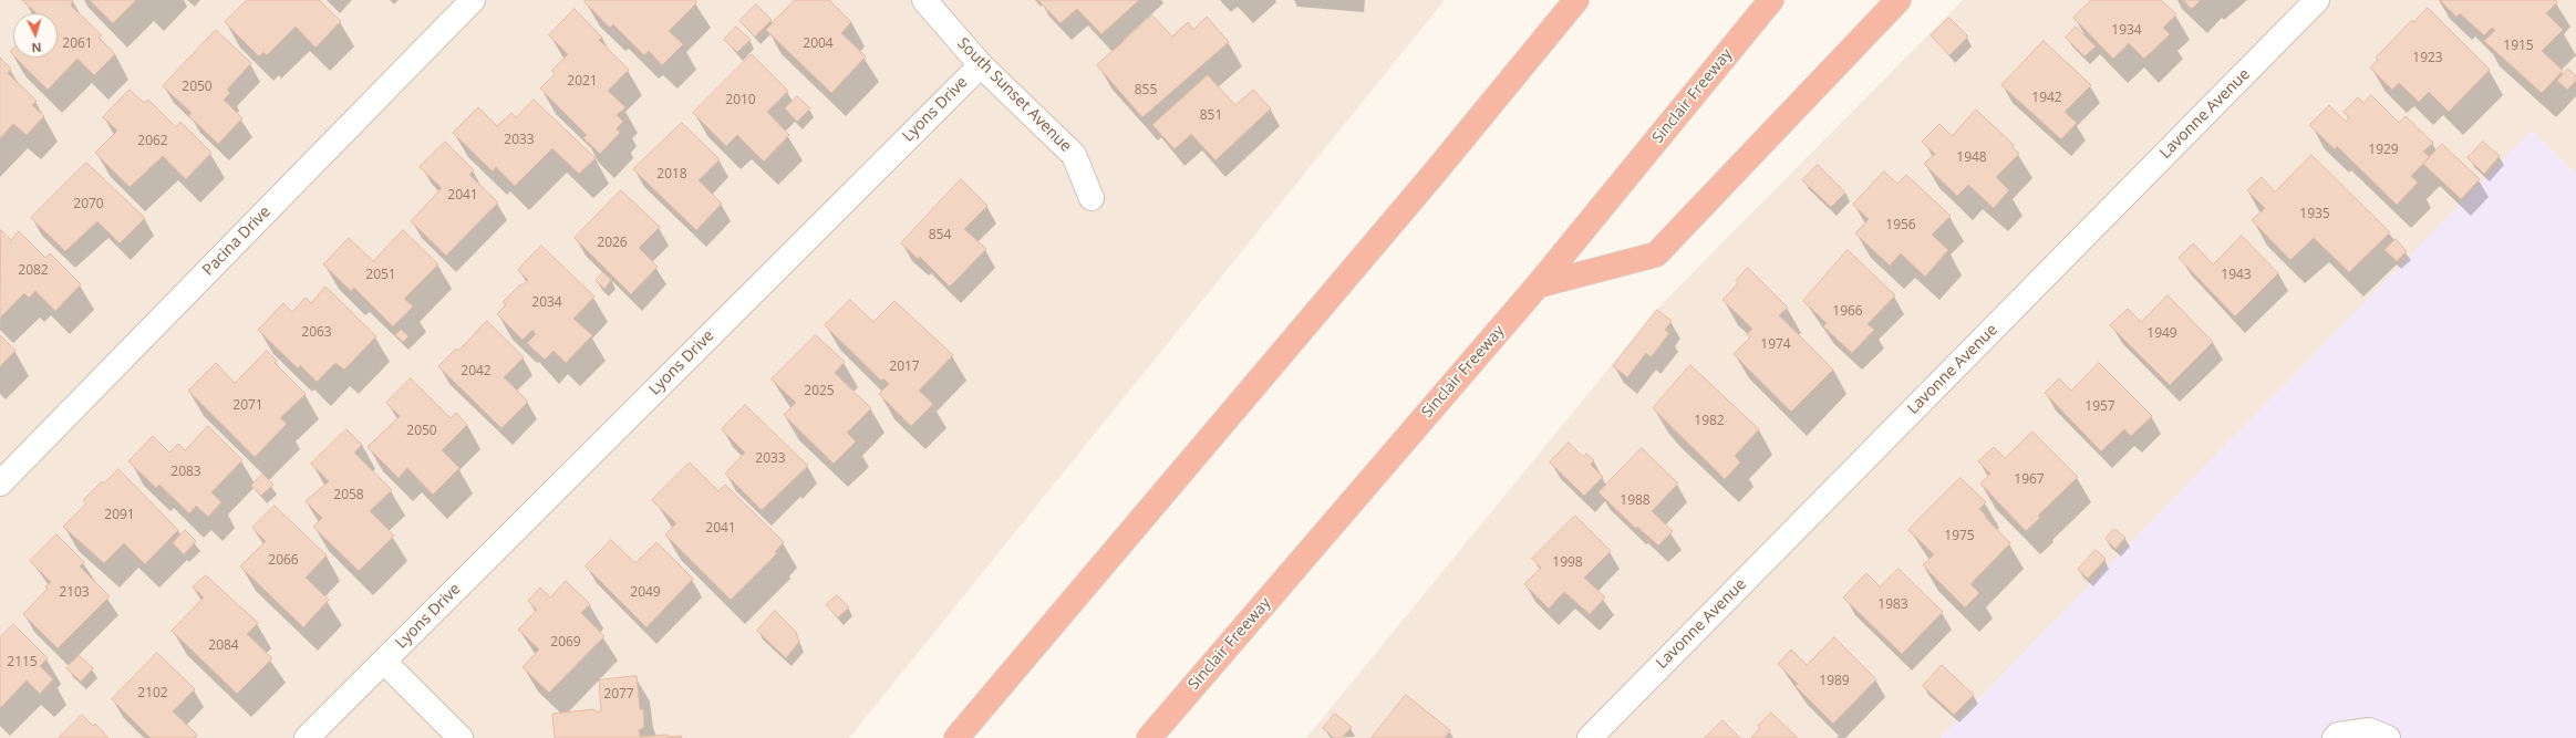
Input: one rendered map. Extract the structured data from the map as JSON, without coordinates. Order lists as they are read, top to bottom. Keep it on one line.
{"streets":{"highway":["Sinclair Freeway"],"street":["South Sunset Avenue","Lyons Drive","Lavonne Avenue","Pacina Drive"]},"crossings":[["South Sunset Avenue","Lyons Drive"]],"house_numbers":["1934","2061","2004","1915","1923","2021","2050","855","1942","2010","851","2033","2062","1929","1948","2018","2041","2070","1935","1956","854","2026","2082","2051","1943","2034","1966","2063","1949","1974","2017","2042","2025","2071","1957","1982","2050","2033","2083","1967","2058","1988","2091","2041","1975","2066","1998","2103","2049","1983","2069","2084","2115","1989","2102","2077"],"north":"bottom"}
